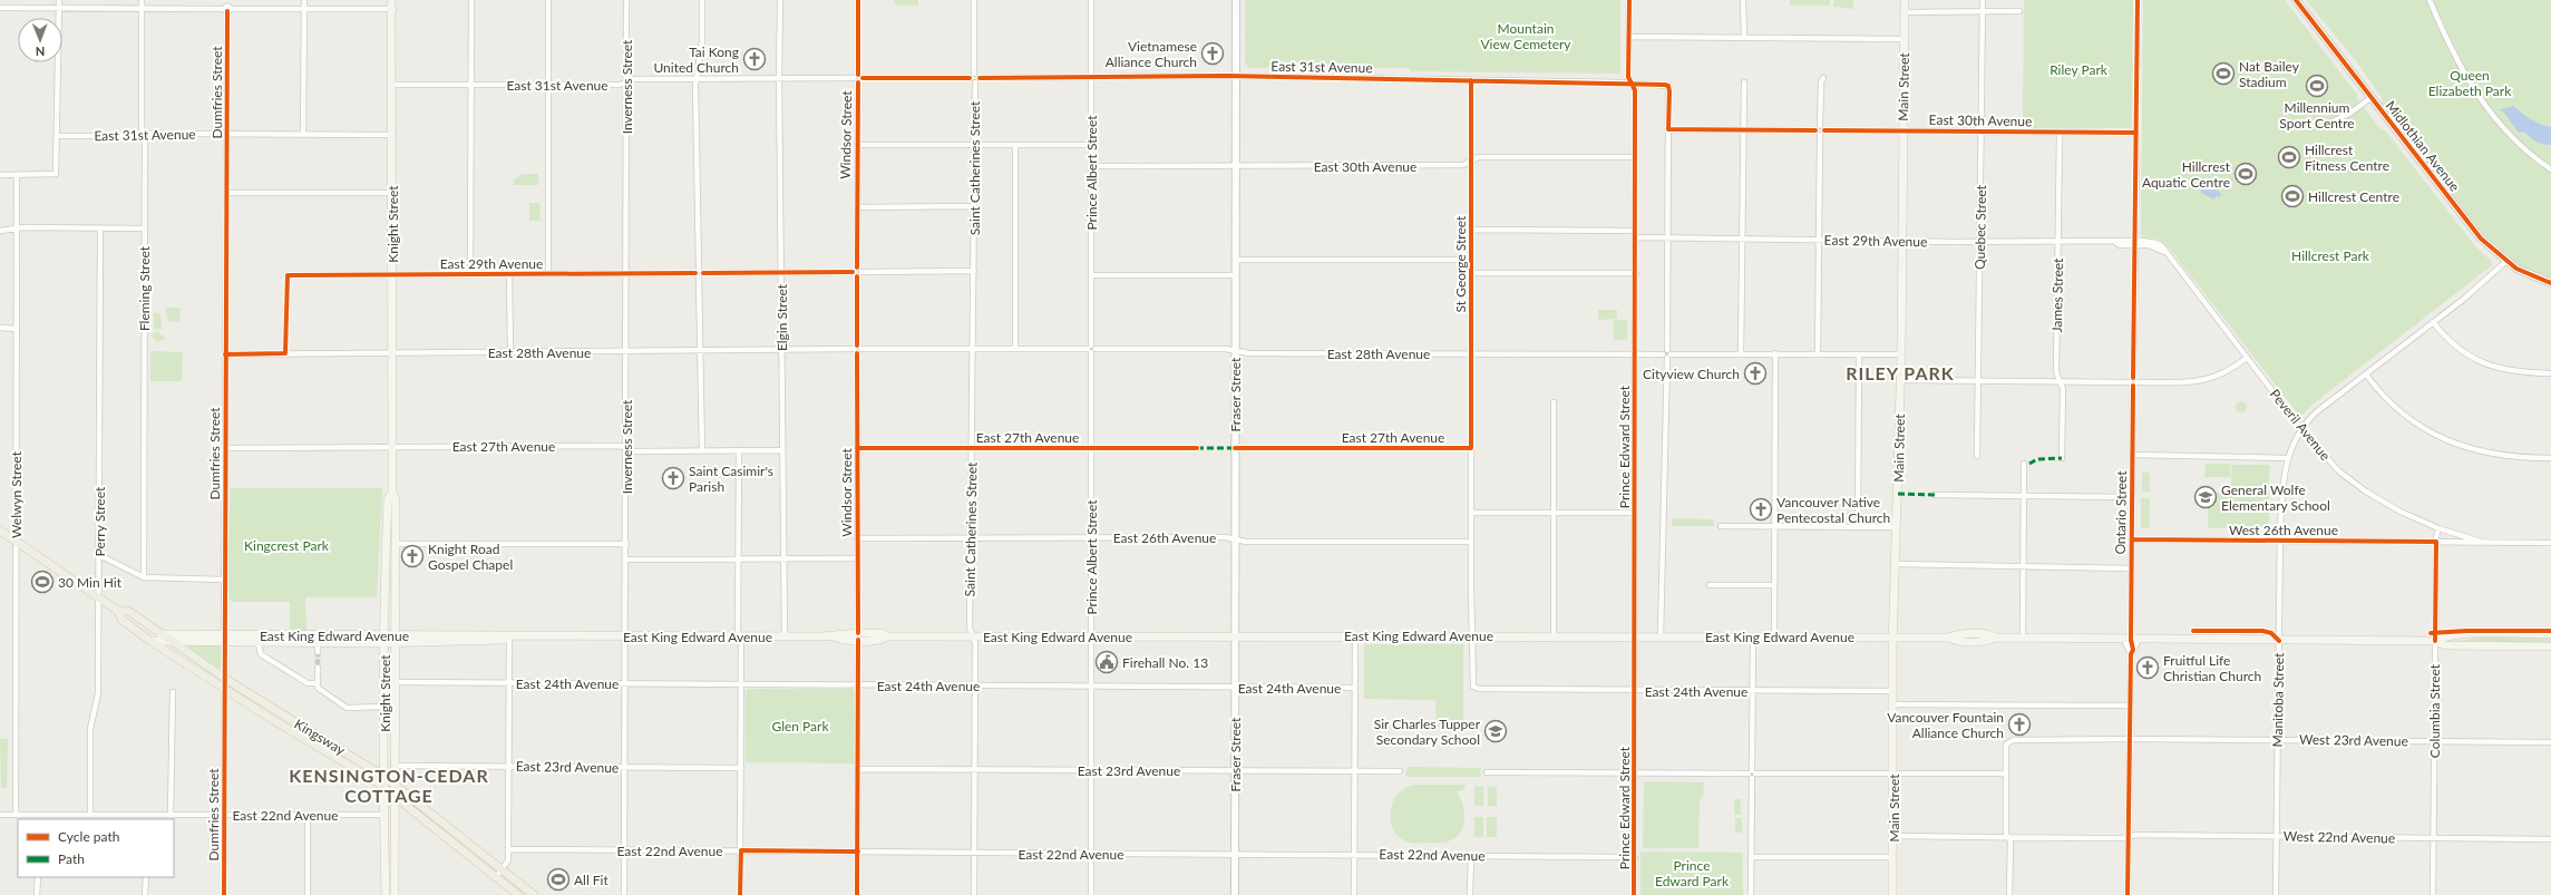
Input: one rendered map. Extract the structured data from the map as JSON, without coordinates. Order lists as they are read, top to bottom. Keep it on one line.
{"streets":{"main road":["Main Street","Knight Street","East King Edward Avenue","Kingsway"],"street":["East 31st Avenue","Inverness Street","Dumfries Street","East 30th Avenue","Windsor Street","Midlothian Avenue","Saint Catherines Street","Prince Albert Street","Quebec Street","East 29th Avenue","St George Street","Fleming Street","James Street","Elgin Street","East 28th Avenue","Fraser Street","Peveril Avenue","East 27th Avenue","Prince Edward Street","Welwyn Street","Ontario Street","Perry Street","West 26th Avenue","East 26th Avenue","East 24th Avenue","Manitoba Street","Columbia Street","West 23rd Avenue","East 23rd Avenue","East 22nd Avenue","West 22nd Avenue"]},"crossings":[["East 31st Avenue","Inverness Street"],["East 31st Avenue","Dumfries Street"],["East 31st Avenue","Windsor Street"],["East 31st Avenue","Prince Albert Street"],["East 31st Avenue","Knight Street"],["East 31st Avenue","St George Street"],["East 31st Avenue","Fleming Street"],["East 31st Avenue","Elgin Street"],["East 31st Avenue","Fraser Street"],["East 31st Avenue","Prince Edward Street"],["Inverness Street","East 29th Avenue"],["Inverness Street","East 28th Avenue"],["Inverness Street","East 27th Avenue"],["Inverness Street","East King Edward Avenue"],["Inverness Street","East 24th Avenue"],["Inverness Street","East 23rd Avenue"],["Inverness Street","East 22nd Avenue"],["Main Street","East 30th Avenue"],["Main Street","East 29th Avenue"],["Main Street","East 28th Avenue"],["Main Street","East King Edward Avenue"],["Main Street","East 24th Avenue"],["Dumfries Street","East 28th Avenue"],["Dumfries Street","East 27th Avenue"],["Dumfries Street","East King Edward Avenue"],["Dumfries Street","Kingsway"],["Dumfries Street","East 22nd Avenue"],["East 30th Avenue","Prince Albert Street"],["East 30th Avenue","Quebec Street"],["East 30th Avenue","St George Street"],["East 30th Avenue","James Street"],["East 30th Avenue","Fraser Street"],["East 30th Avenue","Prince Edward Street"],["East 30th Avenue","Ontario Street"],["Windsor Street","East 29th Avenue"],["Windsor Street","East 28th Avenue"],["Windsor Street","East 27th Avenue"],["Windsor Street","East 26th Avenue"],["Windsor Street","East King Edward Avenue"],["Windsor Street","East 24th Avenue"],["Windsor Street","East 23rd Avenue"],["Windsor Street","East 22nd Avenue"],["Midlothian Avenue","Manitoba Street"],["Saint Catherines Street","East 29th Avenue"],["Saint Catherines Street","East 28th Avenue"],["Saint Catherines Street","East 27th Avenue"],["Saint Catherines Street","East 26th Avenue"],["Saint Catherines Street","East King Edward Avenue"],["Saint Catherines Street","East 24th Avenue"],["Saint Catherines Street","East 23rd Avenue"],["Saint Catherines Street","East 22nd Avenue"],["Prince Albert Street","East 28th Avenue"],["Prince Albert Street","East 27th Avenue"],["Prince Albert Street","East 26th Avenue"],["Prince Albert Street","East King Edward Avenue"],["Prince Albert Street","East 24th Avenue"],["Prince Albert Street","East 23rd Avenue"],["Prince Albert Street","East 22nd Avenue"],["Knight Street","East 29th Avenue"],["Knight Street","East 28th Avenue"],["Knight Street","East 27th Avenue"],["Knight Street","East King Edward Avenue"],["Knight Street","East 24th Avenue"],["Knight Street","Kingsway"],["Knight Street","East 23rd Avenue"],["Knight Street","East 22nd Avenue"],["Quebec Street","East 29th Avenue"],["East 29th Avenue","James Street"],["East 29th Avenue","Elgin Street"],["East 29th Avenue","Peveril Avenue"],["East 29th Avenue","Prince Edward Street"],["East 29th Avenue","Ontario Street"],["St George Street","East 28th Avenue"],["St George Street","East 27th Avenue"],["St George Street","East 26th Avenue"],["St George Street","East King Edward Avenue"],["St George Street","East 24th Avenue"],["Elgin Street","East 28th Avenue"],["Elgin Street","East 27th Avenue"],["Elgin Street","East King Edward Avenue"],["East 28th Avenue","Fraser Street"],["East 28th Avenue","Prince Edward Street"],["Fraser Street","East 27th Avenue"],["Fraser Street","East 26th Avenue"],["Fraser Street","East King Edward Avenue"],["Fraser Street","East 24th Avenue"],["Fraser Street","East 23rd Avenue"],["Fraser Street","East 22nd Avenue"],["Peveril Avenue","Ontario Street"],["Peveril Avenue","West 26th Avenue"],["Peveril Avenue","Manitoba Street"],["Peveril Avenue","Columbia Street"],["Prince Edward Street","East King Edward Avenue"],["Prince Edward Street","East 24th Avenue"],["Prince Edward Street","East 22nd Avenue"],["Welwyn Street","Kingsway"],["Welwyn Street","East 22nd Avenue"],["Ontario Street","West 26th Avenue"],["Ontario Street","East King Edward Avenue"],["Ontario Street","West 23rd Avenue"],["Ontario Street","West 22nd Avenue"],["Perry Street","Kingsway"],["Perry Street","East 22nd Avenue"],["West 26th Avenue","Manitoba Street"],["West 26th Avenue","Columbia Street"],["East King Edward Avenue","Manitoba Street"],["East King Edward Avenue","Columbia Street"],["East King Edward Avenue","Kingsway"],["Manitoba Street","West 23rd Avenue"],["Manitoba Street","West 22nd Avenue"],["Columbia Street","West 23rd Avenue"],["Columbia Street","West 22nd Avenue"]],"districts":["RILEY PARK","KENSINGTON-CEDAR COTTAGE"],"parks":["Mountain View Cemetery","Riley Park","Queen Elizabeth Park","Hillcrest Park","Kingcrest Park","Glen Park","Prince Edward Park"],"places":{"church":["Vietnamese Alliance Church","Tai Kong United Church","Cityview Church","Saint Casimir's Parish","Vancouver Native Pentecostal Church","Knight Road Gospel Chapel","Fruitful Life Christian Church","Vancouver Fountain Alliance Church"],"sports":["Nat Bailey Stadium","Millennium Sport Centre","Hillcrest Fitness Centre","Hillcrest Aquatic Centre","Hillcrest Centre","30 Min Hit","All Fit"],"school or university":["General Wolfe Elementary School","Sir Charles Tupper Secondary School"],"public building":["Firehall No. 13"]},"legend":["Cycle path","Path"],"north":"bottom"}
